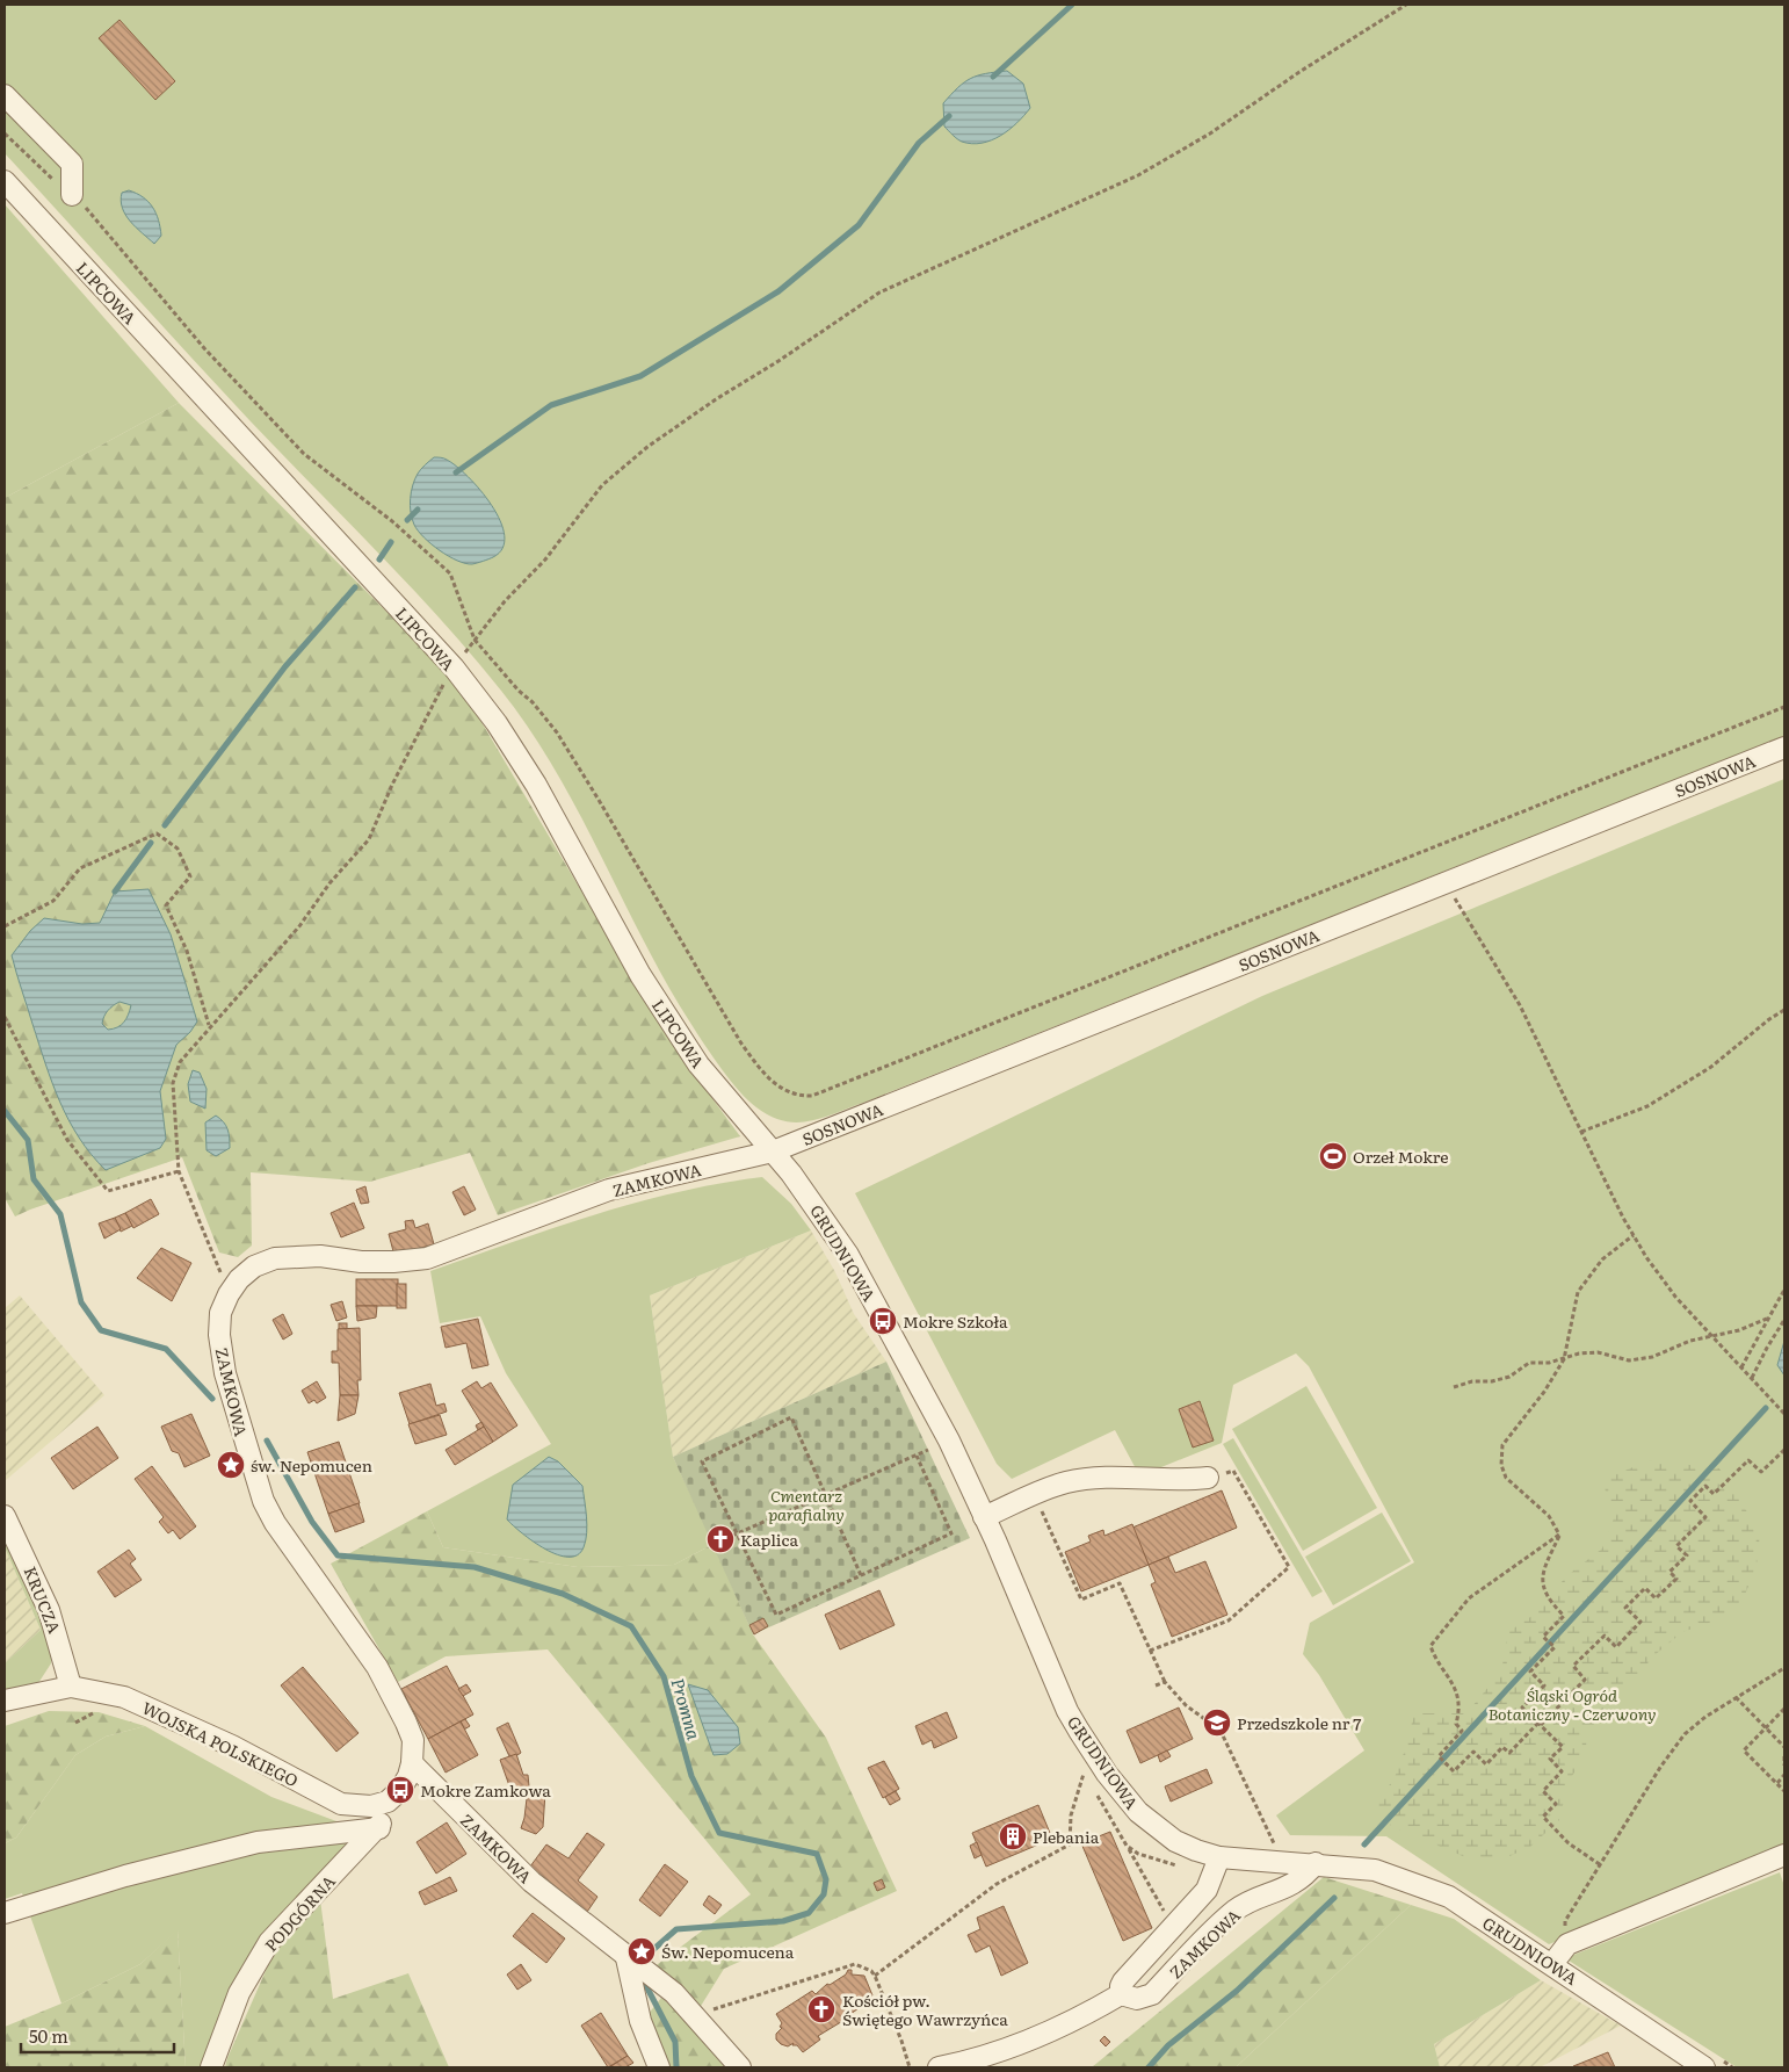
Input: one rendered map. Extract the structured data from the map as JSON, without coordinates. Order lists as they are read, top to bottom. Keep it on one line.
{"streets":{"street":["LIPCOWA","SOSNOWA","ZAMKOWA","GRUDNIOWA","KRUCZA","WOJSKA POLSKIEGO","PODGÓRNA"]},"crossings":[["LIPCOWA","SOSNOWA"],["LIPCOWA","ZAMKOWA"],["LIPCOWA","GRUDNIOWA"],["SOSNOWA","ZAMKOWA"],["SOSNOWA","GRUDNIOWA"],["ZAMKOWA","GRUDNIOWA"],["KRUCZA","WOJSKA POLSKIEGO"],["WOJSKA POLSKIEGO","PODGÓRNA"]],"water":["Promna"],"parks":["Cmentarz parafialny","Śląski Ogród Botaniczny - Czerwony"],"places":{"sports":["Orzeł Mokre"],"bus stop":["Mokre Szkoła","Mokre Zamkowa"],"place":["św. Nepomucen","Św. Nepomucena"],"church":["Kaplica","Kościół pw. Świętego Wawrzyńca"],"school or university":["Przedszkole nr 7"],"building":["Plebania"]},"scale_bar":"50 m"}
